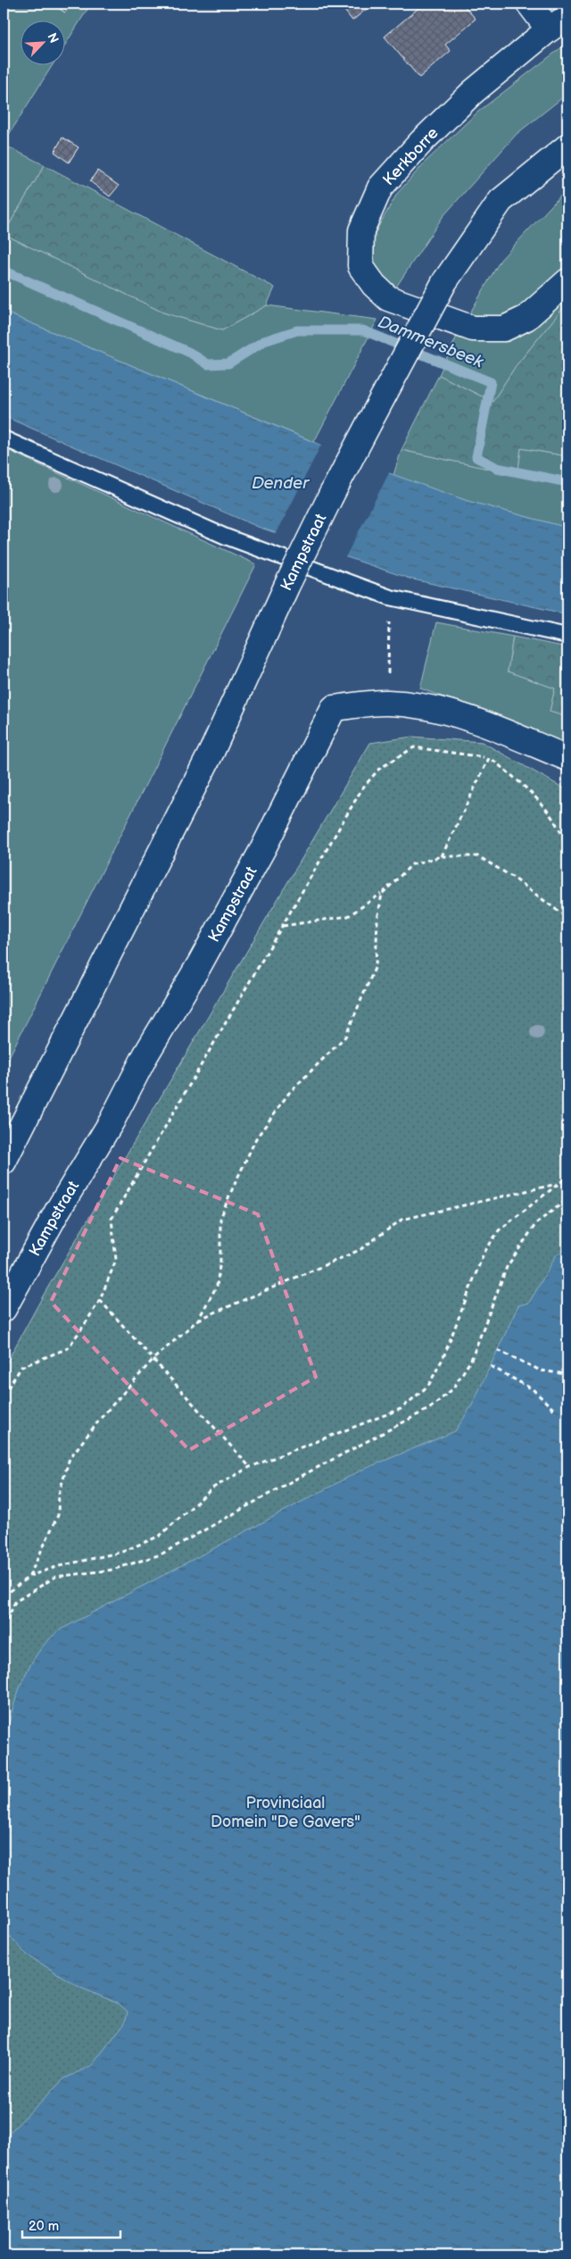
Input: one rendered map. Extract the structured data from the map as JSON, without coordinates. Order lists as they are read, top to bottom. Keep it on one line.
{"streets":{"street":["Kerkborre","Kampstraat"]},"water":["Dammersbeek","Dender"],"parks":["Provinciaal Domein \"De Gavers\""],"scale_bar":"20 m","north":"top right"}
